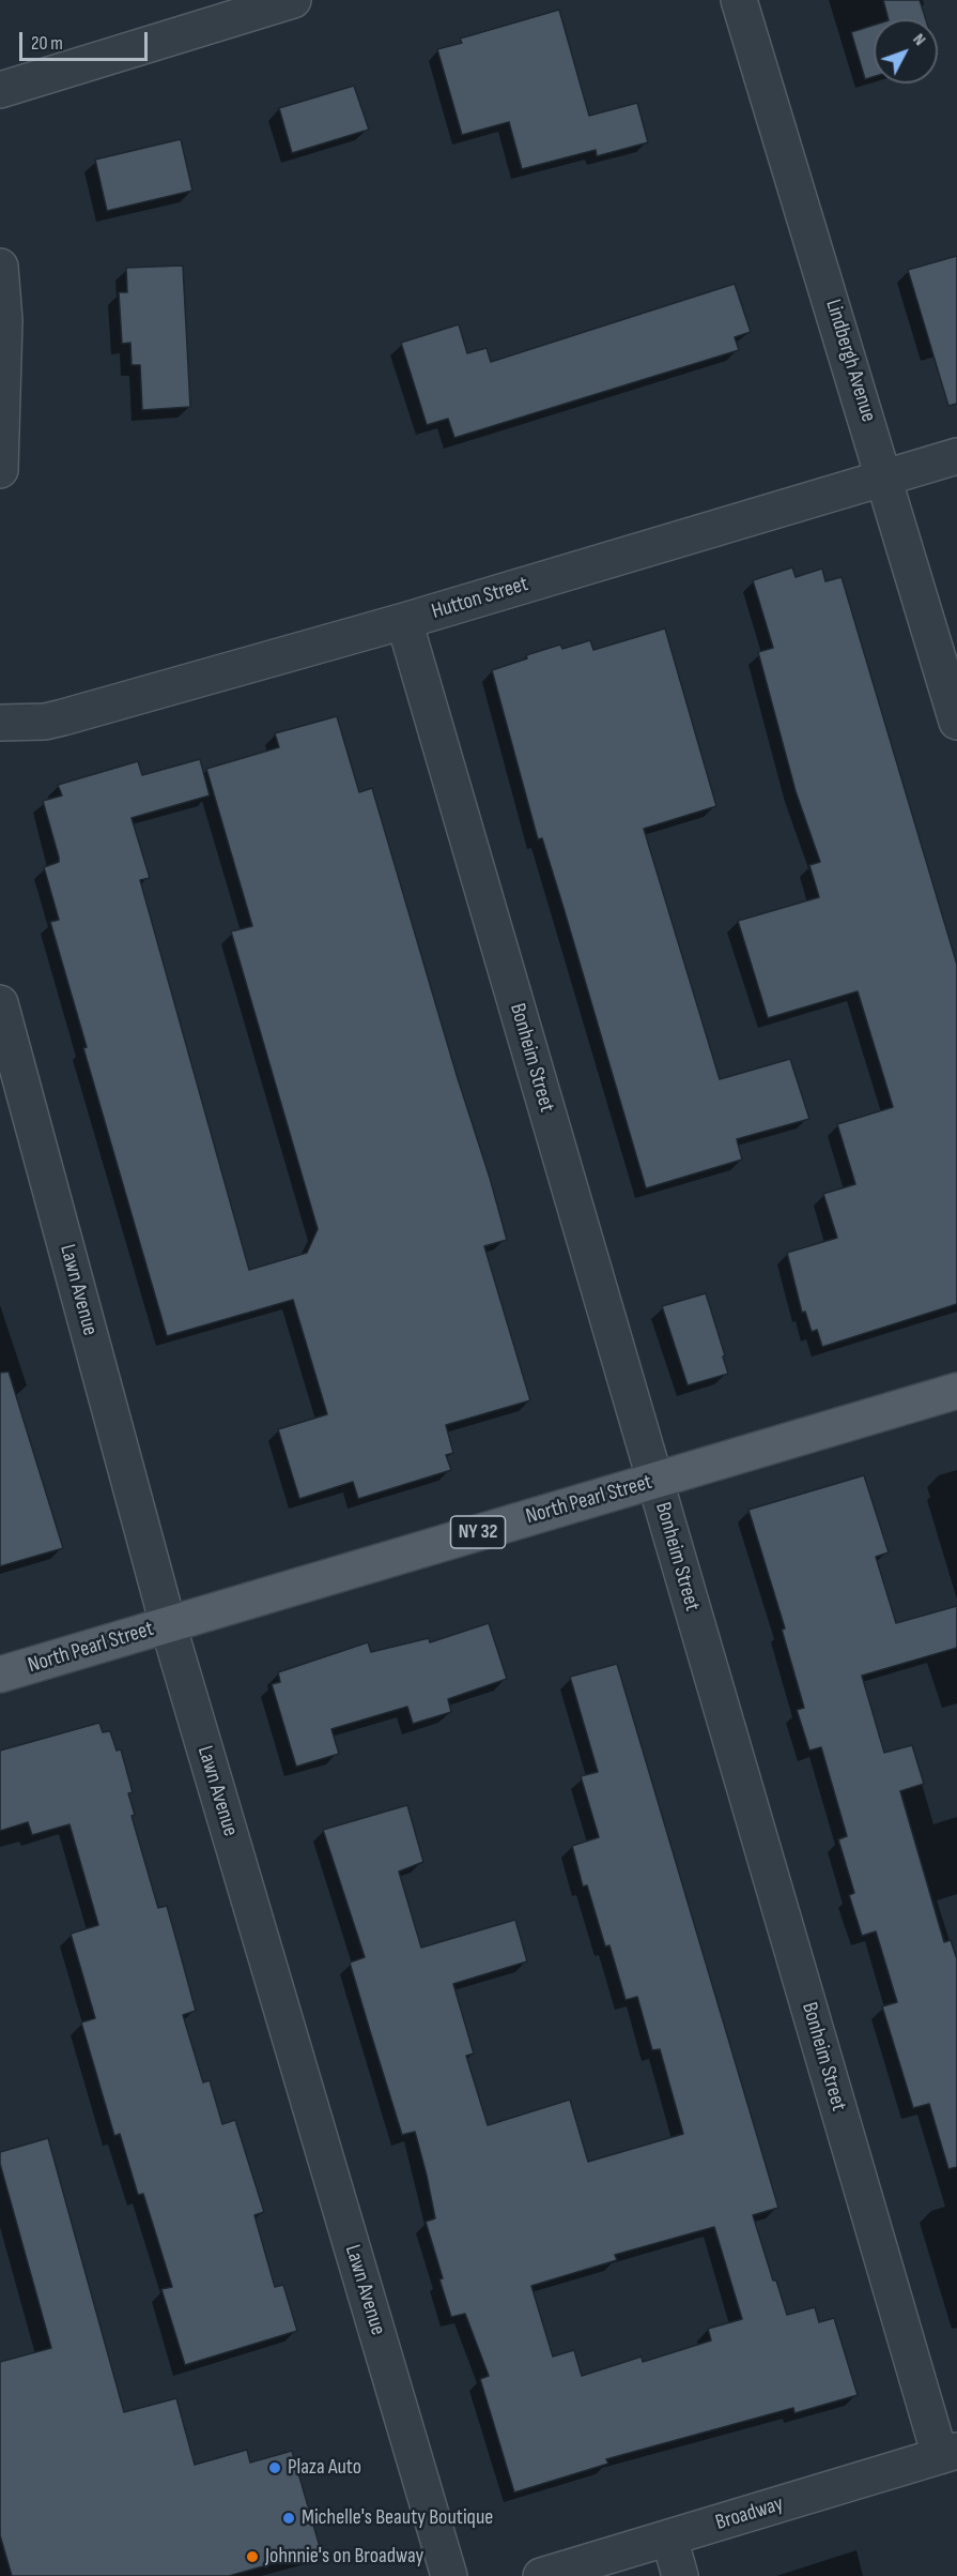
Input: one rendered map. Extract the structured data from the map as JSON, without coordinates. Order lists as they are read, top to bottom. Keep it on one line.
{"streets":{"main road":["North Pearl Street","NY 32"],"street":["Lindbergh Avenue","Hutton Street","Bonheim Street","Lawn Avenue","Broadway"]},"crossings":[["Lindbergh Avenue","Hutton Street"],["Hutton Street","Bonheim Street"],["Bonheim Street","North Pearl Street"],["Bonheim Street","Broadway"],["Lawn Avenue","North Pearl Street"]],"places":["Plaza Auto","Michelle's Beauty Boutique","Johnnie's on Broadway"],"scale_bar":"20 m","north":"top right"}
